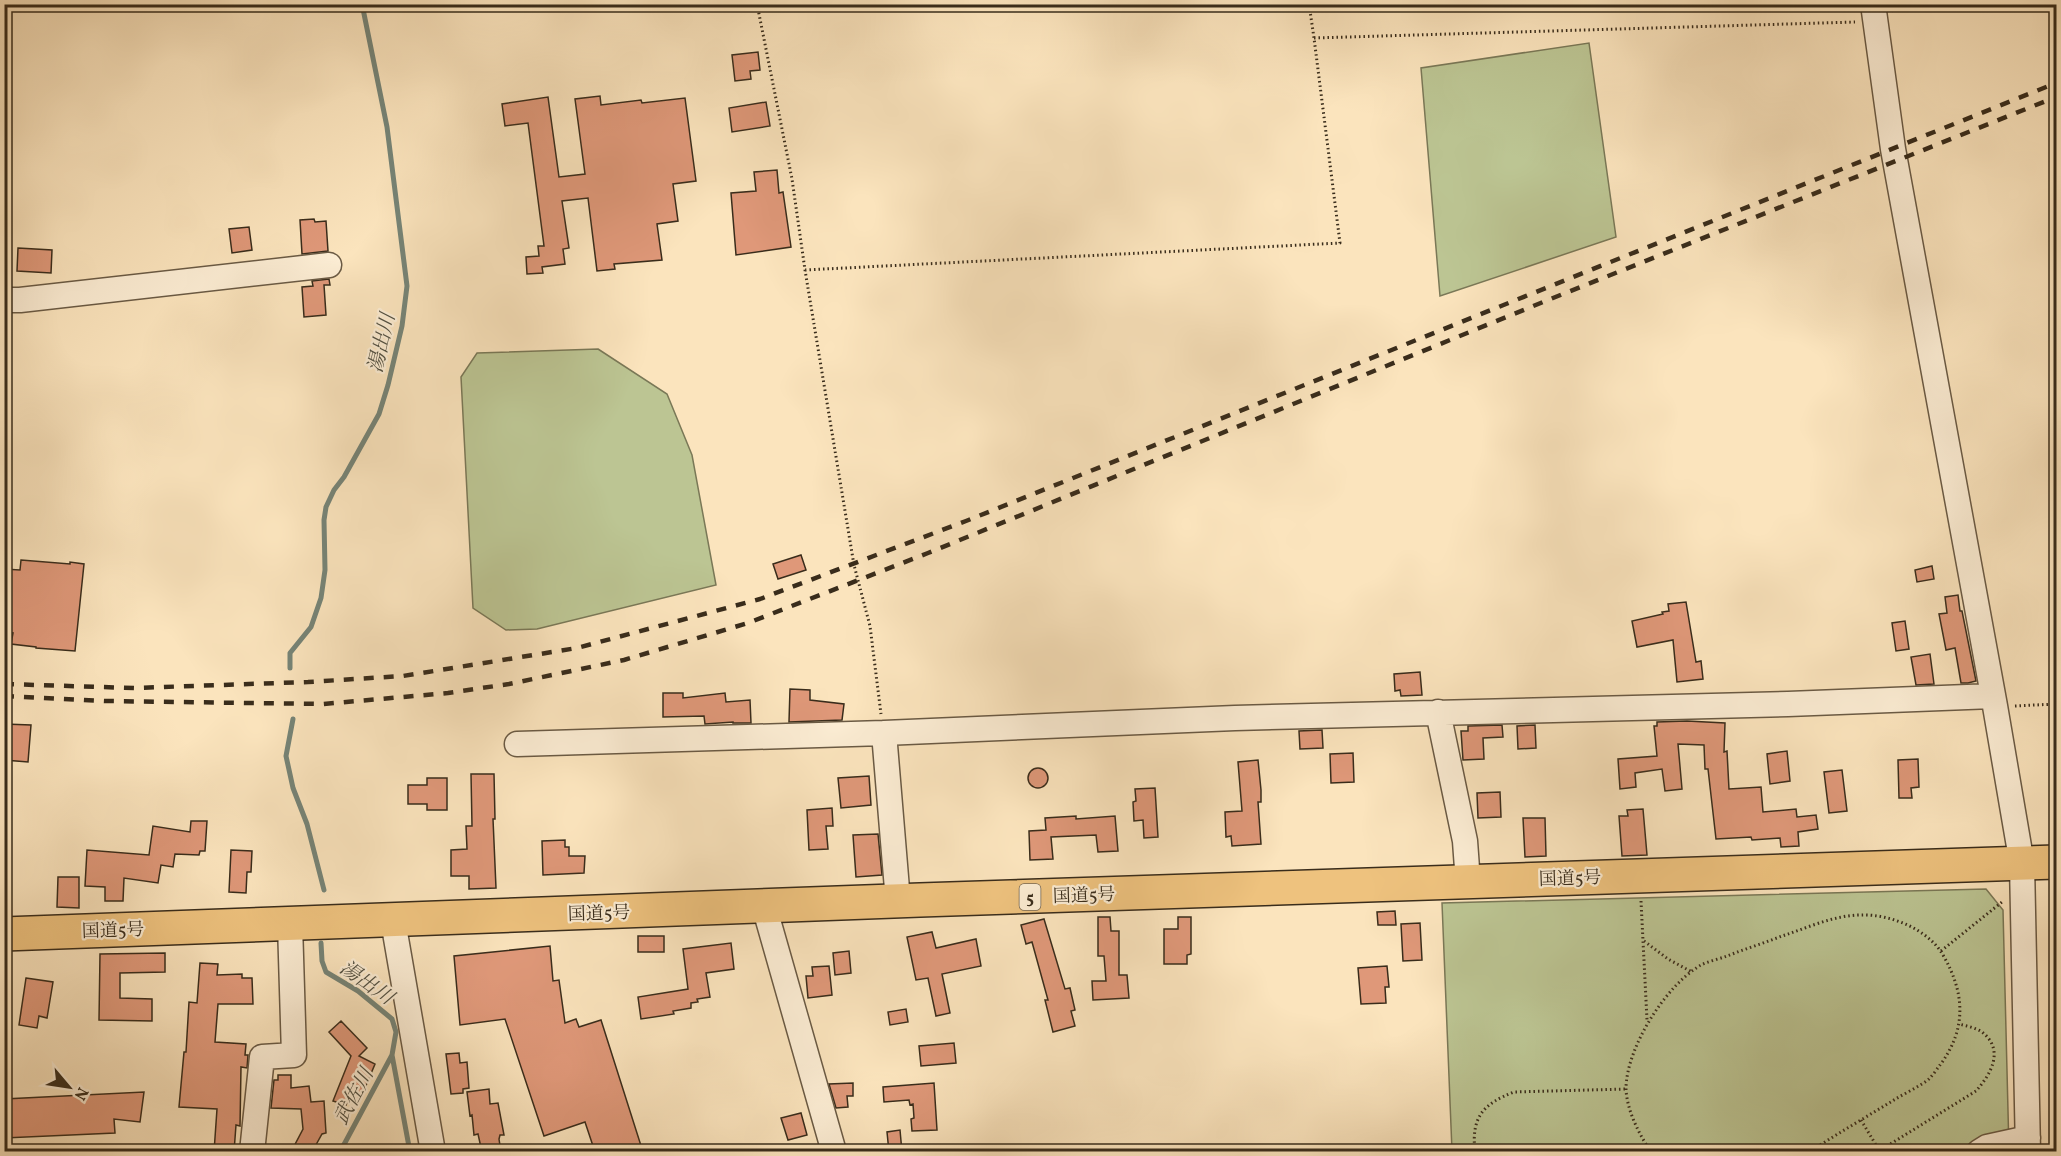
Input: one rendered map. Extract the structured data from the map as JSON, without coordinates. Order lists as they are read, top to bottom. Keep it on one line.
{"streets":{"highway":["国道5号","5"]},"water":["湯出川","武佐川"],"north":"bottom right"}
